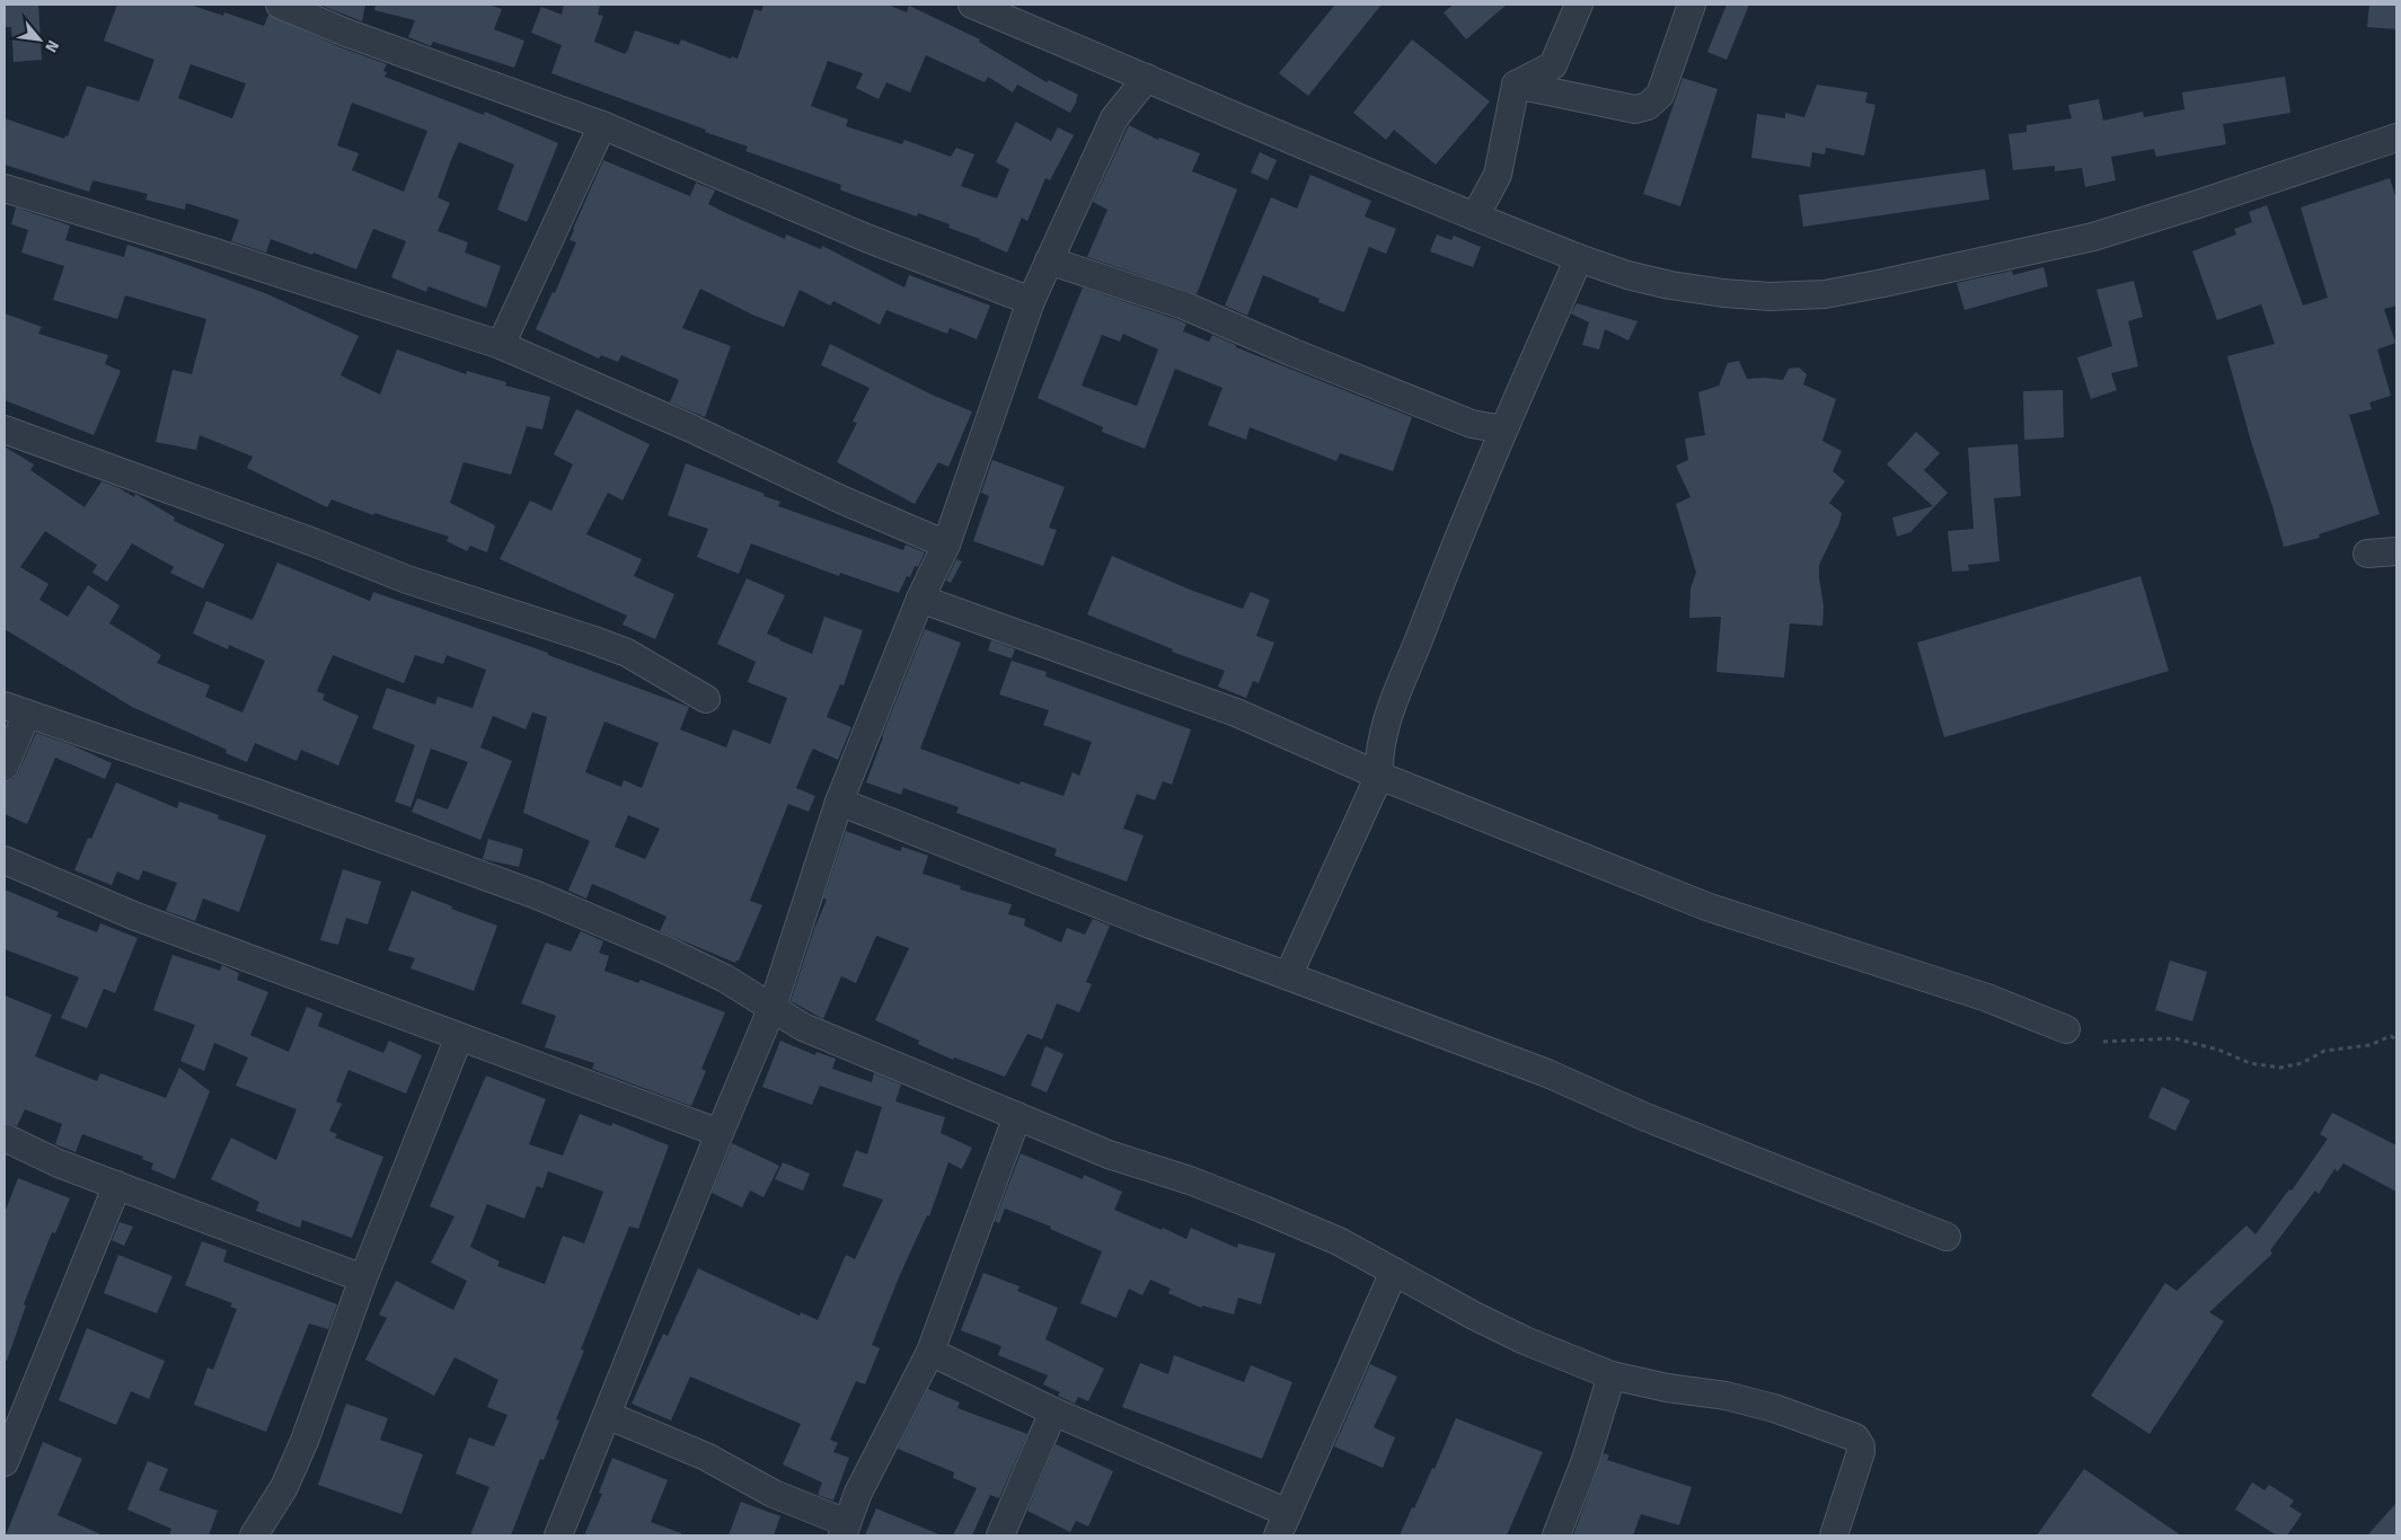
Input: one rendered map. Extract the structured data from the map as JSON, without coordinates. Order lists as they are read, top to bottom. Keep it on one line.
{"north":"bottom right"}
